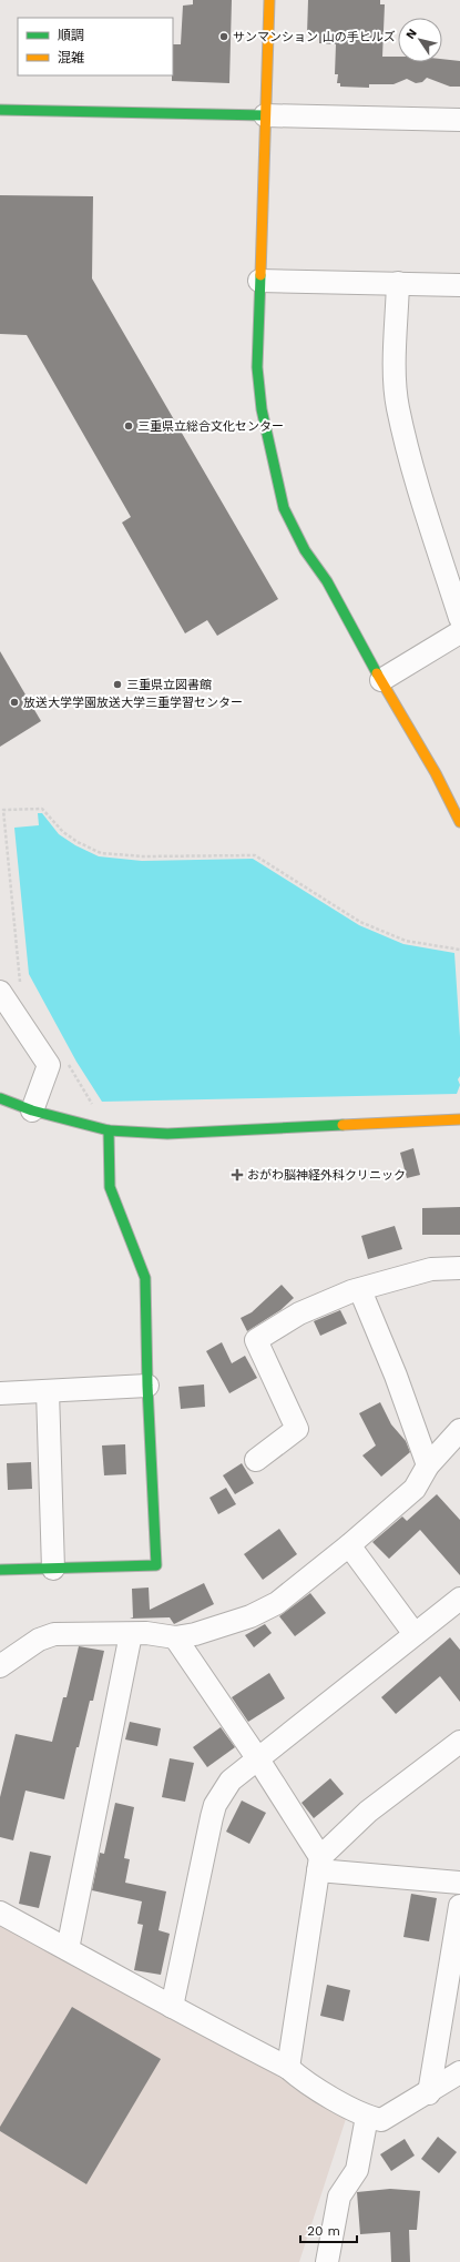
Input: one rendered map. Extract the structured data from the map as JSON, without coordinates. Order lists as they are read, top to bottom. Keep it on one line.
{"places":{"other":["サンマンション 山の手ヒルズ","三重県立総合文化センター","三重県立図書館","放送大学学園放送大学三重学習センター"],"health":["おがわ脳神経外科クリニック"]},"legend":["順調","混雑"],"scale_bar":"20 m","north":"top left"}
